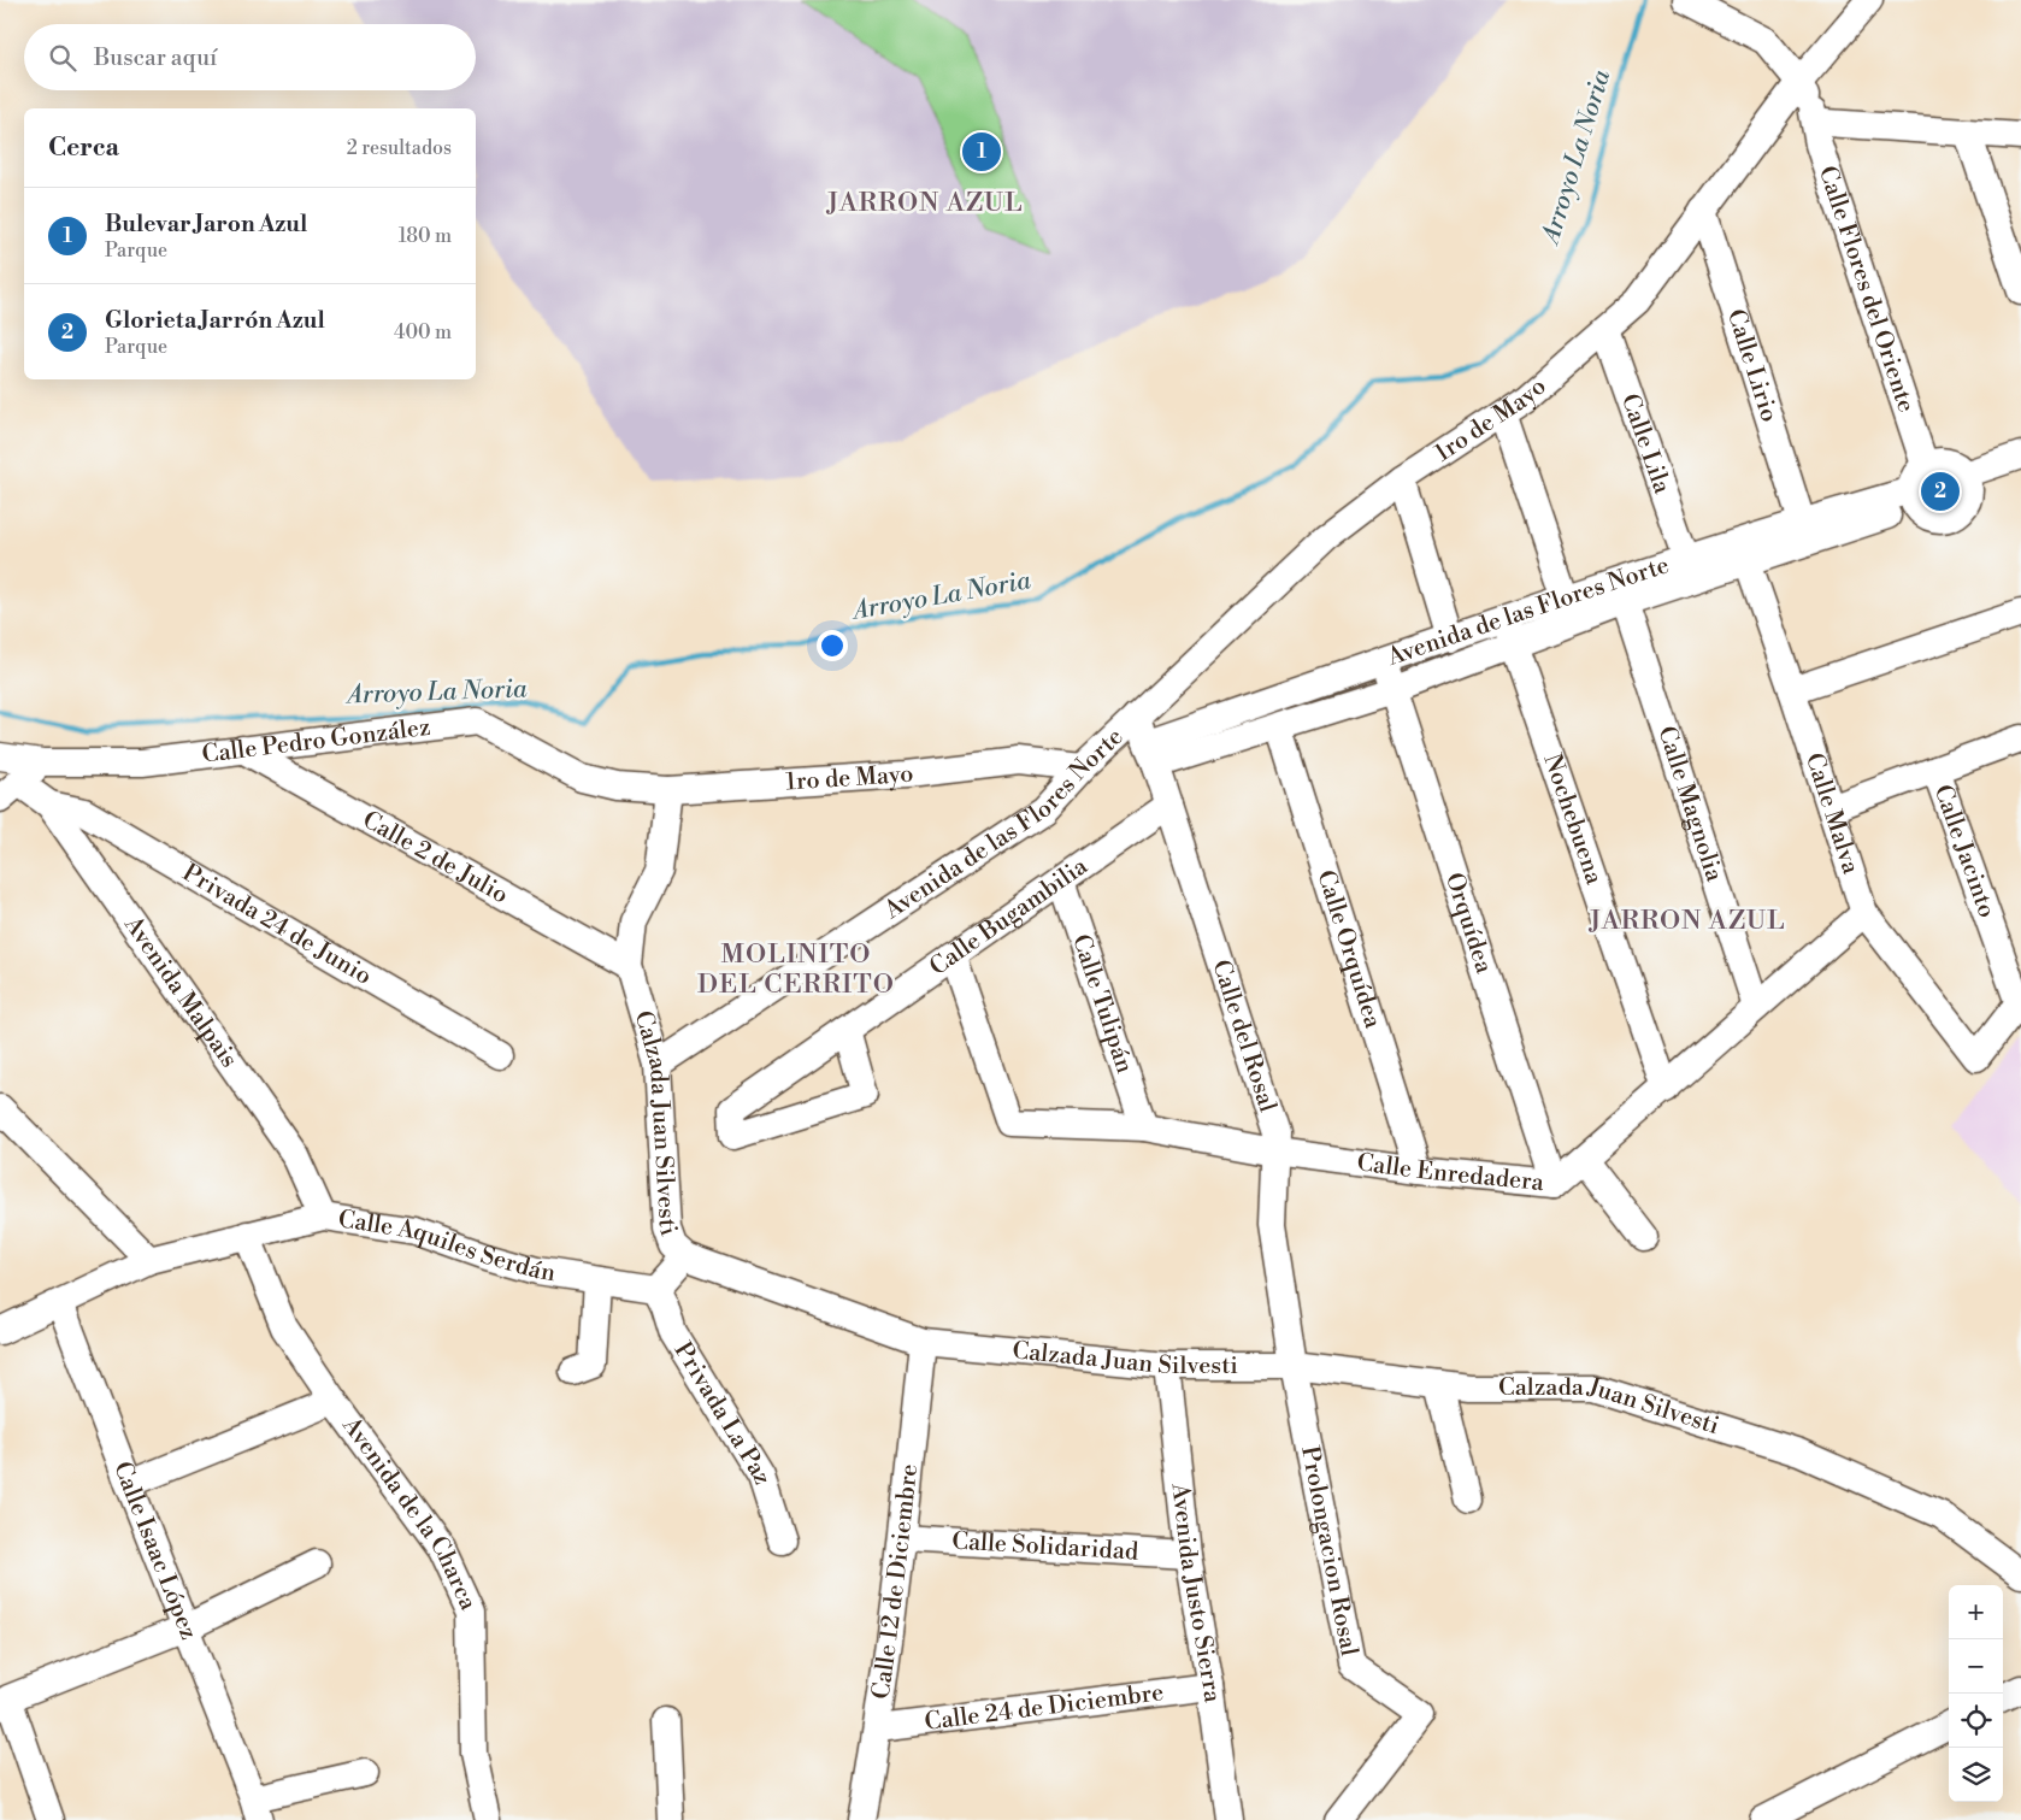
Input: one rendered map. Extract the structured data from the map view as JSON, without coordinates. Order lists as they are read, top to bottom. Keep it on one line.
{"streets":{"street":["Calle Flores del Oriente","Calle Lirio","1ro de Mayo","Calle Lila","Avenida de las Flores Norte","Calle Pedro González","Calle Magnolia","Calle Malva","Nochebuena","Calle Jacinto","Calle 2 de Julio","Calle Bugambilia","Orquídea","Privada 24 de Junio","Calle Orquídea","Avenida Malpais","Calle Tulipán","Calle del Rosal","Calzada Juan Silvesti","Calle Enredadera","Calle Aquiles Serdán","Privada La Paz","Avenida de la Charca","Calle Solidaridad","Calle Isaac López","Prolongacion Rosal","Calle 12 de Diciembre","Avenida Justo Sierra","Calle 24 de Diciembre"]},"crossings":[["Calle Flores del Oriente","1ro de Mayo"],["Calle Flores del Oriente","Avenida de las Flores Norte"],["Calle Lirio","1ro de Mayo"],["Calle Lirio","Avenida de las Flores Norte"],["1ro de Mayo","Calle Lila"],["1ro de Mayo","Avenida de las Flores Norte"],["1ro de Mayo","Calle Pedro González"],["1ro de Mayo","Calle del Rosal"],["1ro de Mayo","Calzada Juan Silvesti"],["Calle Lila","Avenida de las Flores Norte"],["Avenida de las Flores Norte","Calle Magnolia"],["Avenida de las Flores Norte","Calle Malva"],["Avenida de las Flores Norte","Nochebuena"],["Avenida de las Flores Norte","Orquídea"],["Avenida de las Flores Norte","Calle Orquídea"],["Avenida de las Flores Norte","Calle del Rosal"],["Avenida de las Flores Norte","Calzada Juan Silvesti"],["Calle Pedro González","Calle 2 de Julio"],["Calle Magnolia","Calle Enredadera"],["Calle Malva","Calle Jacinto"],["Calle Malva","Calle Enredadera"],["Nochebuena","Calle Enredadera"],["Calle 2 de Julio","Calzada Juan Silvesti"],["Calle Bugambilia","Calle Tulipán"],["Calle Bugambilia","Calle del Rosal"],["Calle Bugambilia","Calle Enredadera"],["Orquídea","Calle Enredadera"],["Privada 24 de Junio","Avenida Malpais"],["Calle Orquídea","Calle Enredadera"],["Avenida Malpais","Calle Aquiles Serdán"],["Calle Tulipán","Calle Enredadera"],["Calle del Rosal","Calzada Juan Silvesti"],["Calle del Rosal","Calle Enredadera"],["Calle del Rosal","Prolongacion Rosal"],["Calzada Juan Silvesti","Prolongacion Rosal"],["Calzada Juan Silvesti","Calle 12 de Diciembre"],["Calzada Juan Silvesti","Avenida Justo Sierra"],["Calle Aquiles Serdán","Privada La Paz"],["Calle Aquiles Serdán","Avenida de la Charca"],["Calle Aquiles Serdán","Calle Isaac López"],["Calle Solidaridad","Calle 12 de Diciembre"],["Calle Solidaridad","Avenida Justo Sierra"],["Calle 12 de Diciembre","Calle 24 de Diciembre"],["Avenida Justo Sierra","Calle 24 de Diciembre"]],"districts":["JARRON AZUL","JARRON AZUL","MOLINITO DEL CERRITO"],"water":["Arroyo La Noria"],"page":{"search":"Buscar aquí","heading":["Cerca","2 resultados"],"pins":["1","2"],"list":[{"mark":"1","name":"Bulevar Jaron Azul","note":"Parque","value":"180 m"},{"mark":"2","name":"Glorieta Jarrón Azul","note":"Parque","value":"400 m"}],"map_buttons":["+","−"]}}
